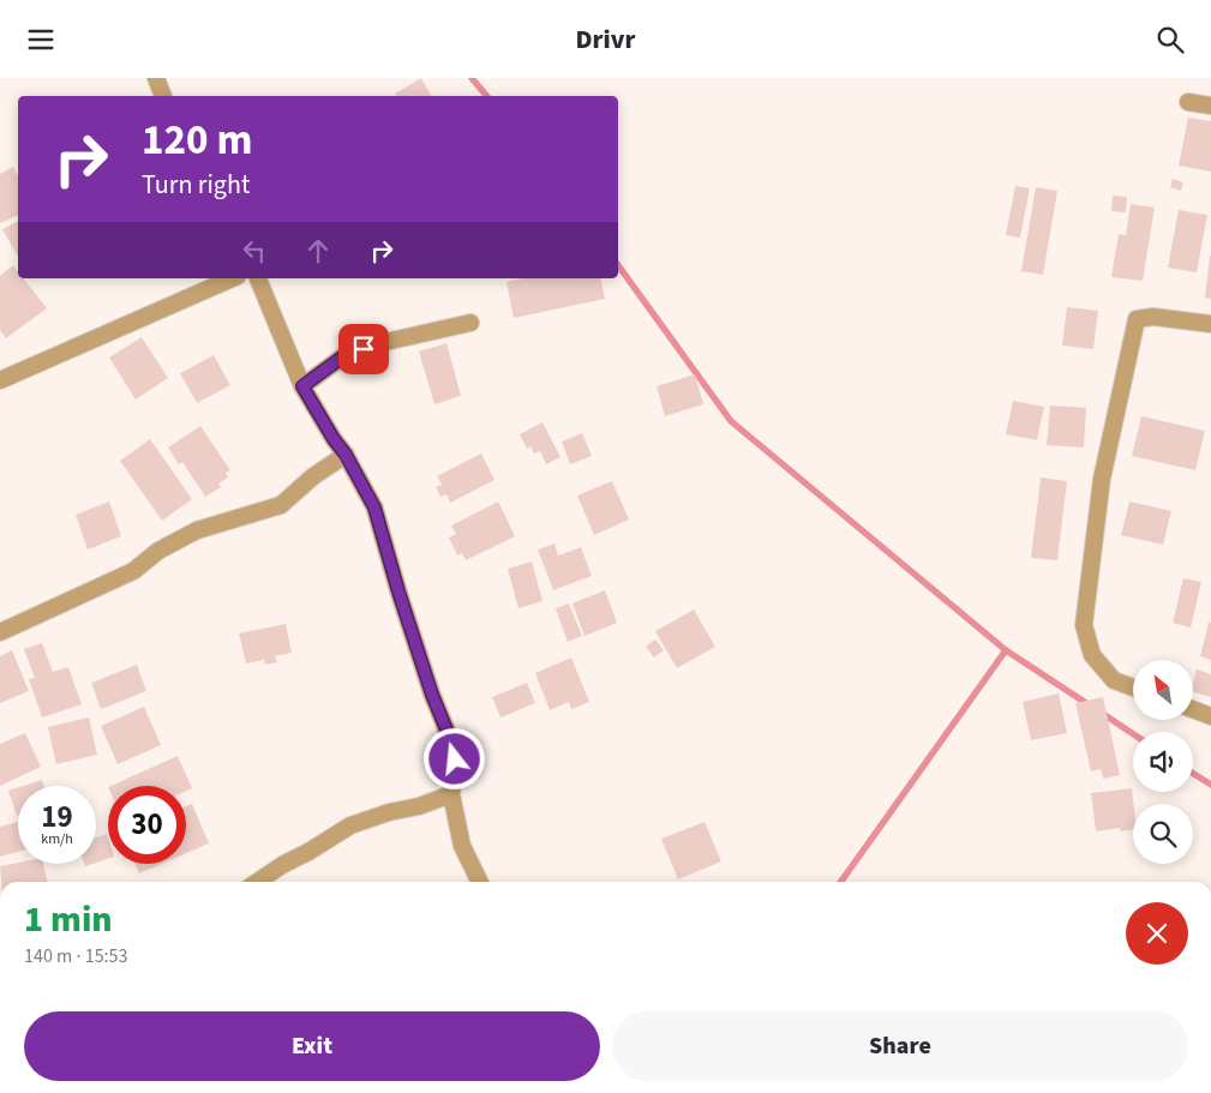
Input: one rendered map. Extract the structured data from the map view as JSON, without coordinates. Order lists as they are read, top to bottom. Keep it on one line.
{"north":"top left","page":{"header":"Drivr","turn":["120 m","Turn right"],"speed":"19 km/h","limit":"30","heading":["1 min","140 m · 15:53"],"buttons":["Exit","Share"]}}
